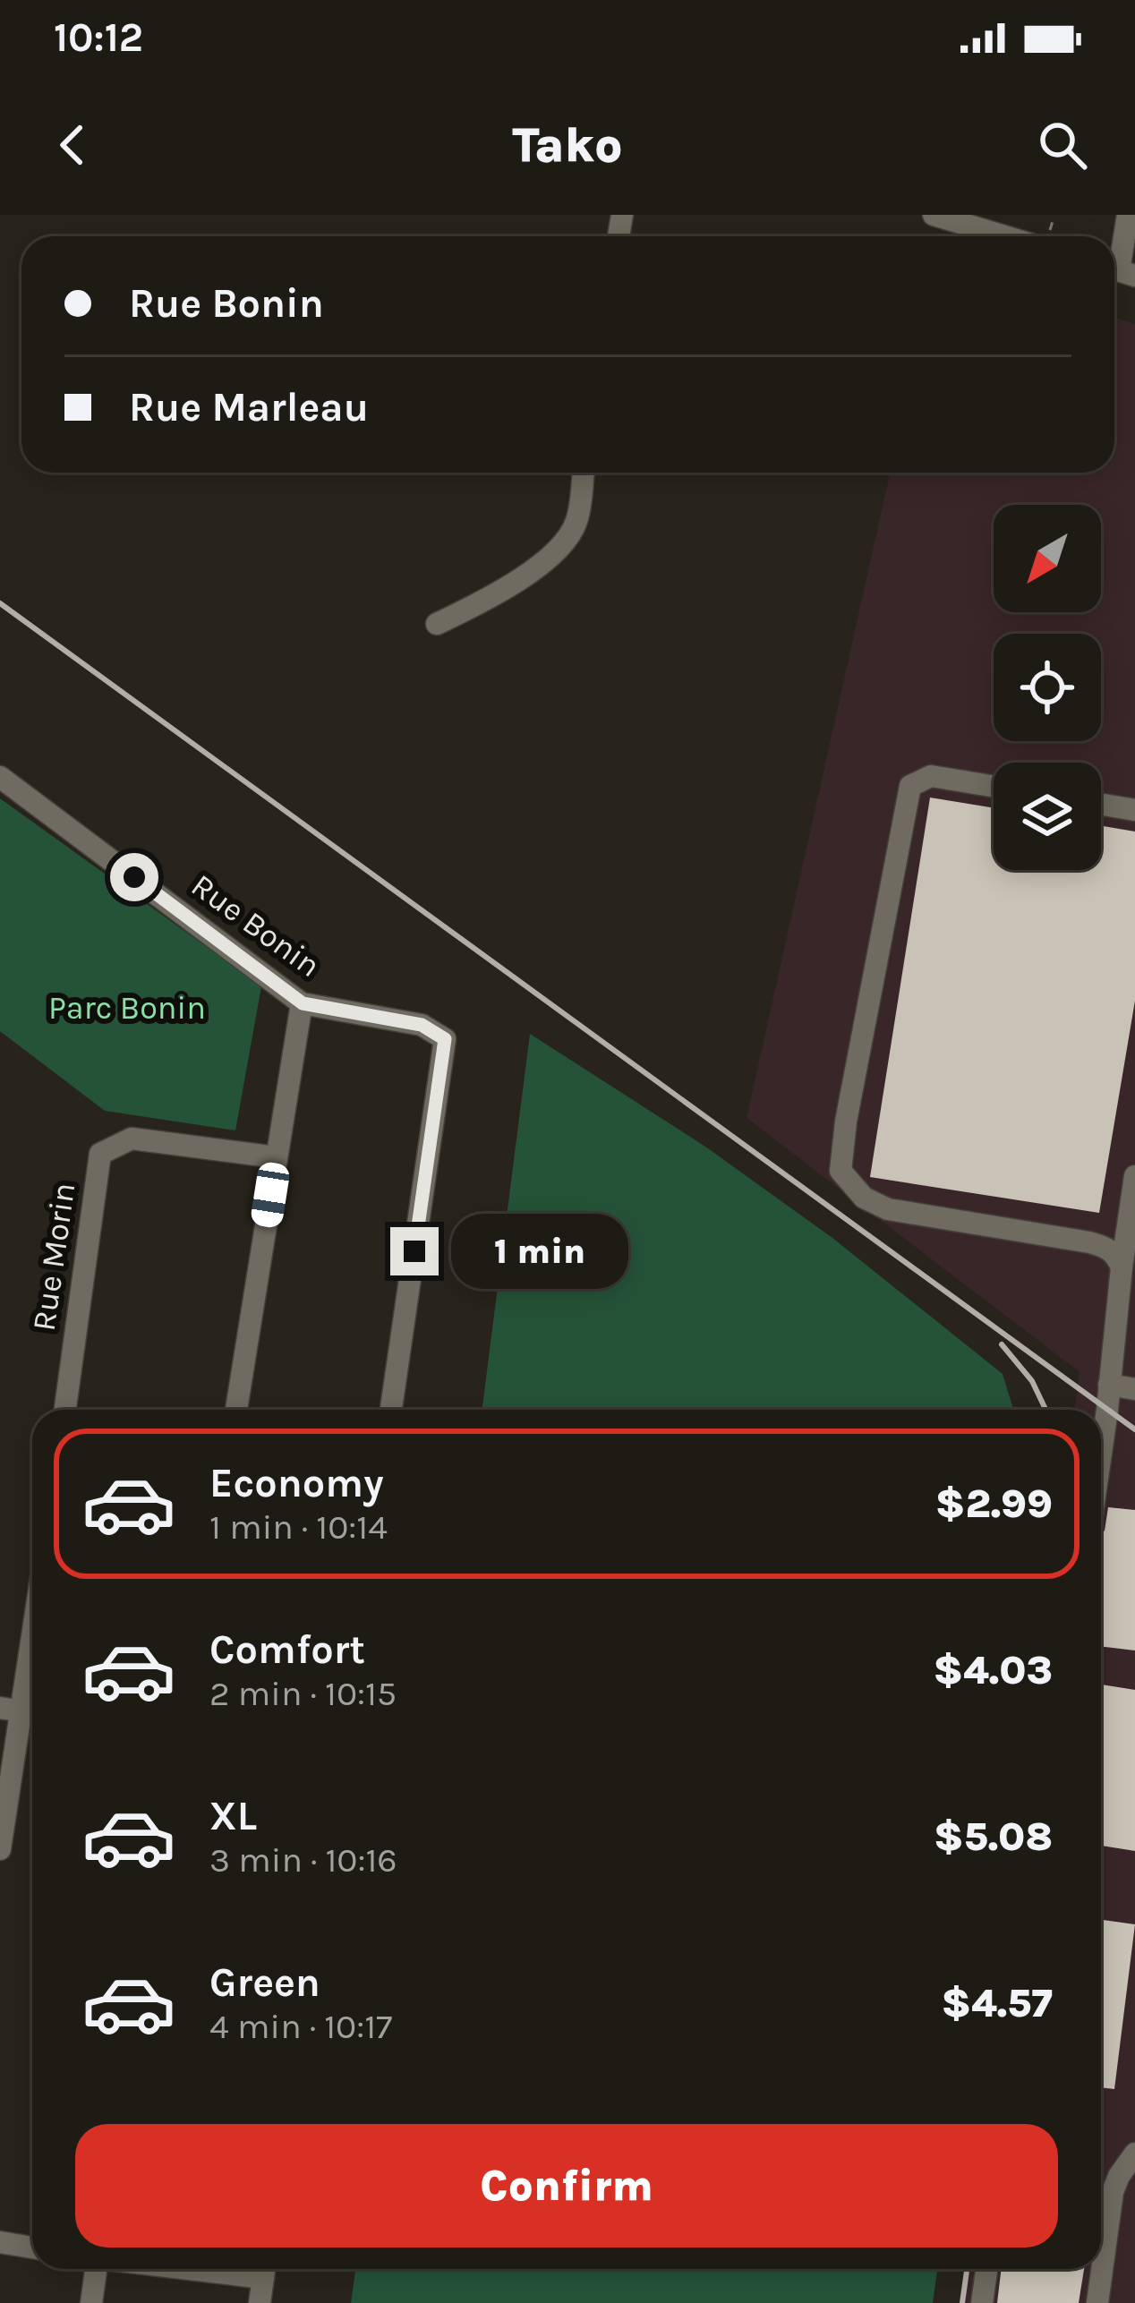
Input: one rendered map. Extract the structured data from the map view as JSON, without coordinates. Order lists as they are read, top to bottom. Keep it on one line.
{"streets":{"street":["Rue Bonin","Rue Morin"]},"parks":["Parc Bonin"],"north":"bottom left","page":{"status":"10:12","header":"Tako","banner":["Rue Bonin","Rue Marleau"],"bubble":"1 min","list":[{"name":"Economy","note":"1 min · 10:14","value":"$2.99"},{"name":"Comfort","note":"2 min · 10:15","value":"$4.03"},{"name":"XL","note":"3 min · 10:16","value":"$5.08"},{"name":"Green","note":"4 min · 10:17","value":"$4.57"}],"buttons":"Confirm"}}
